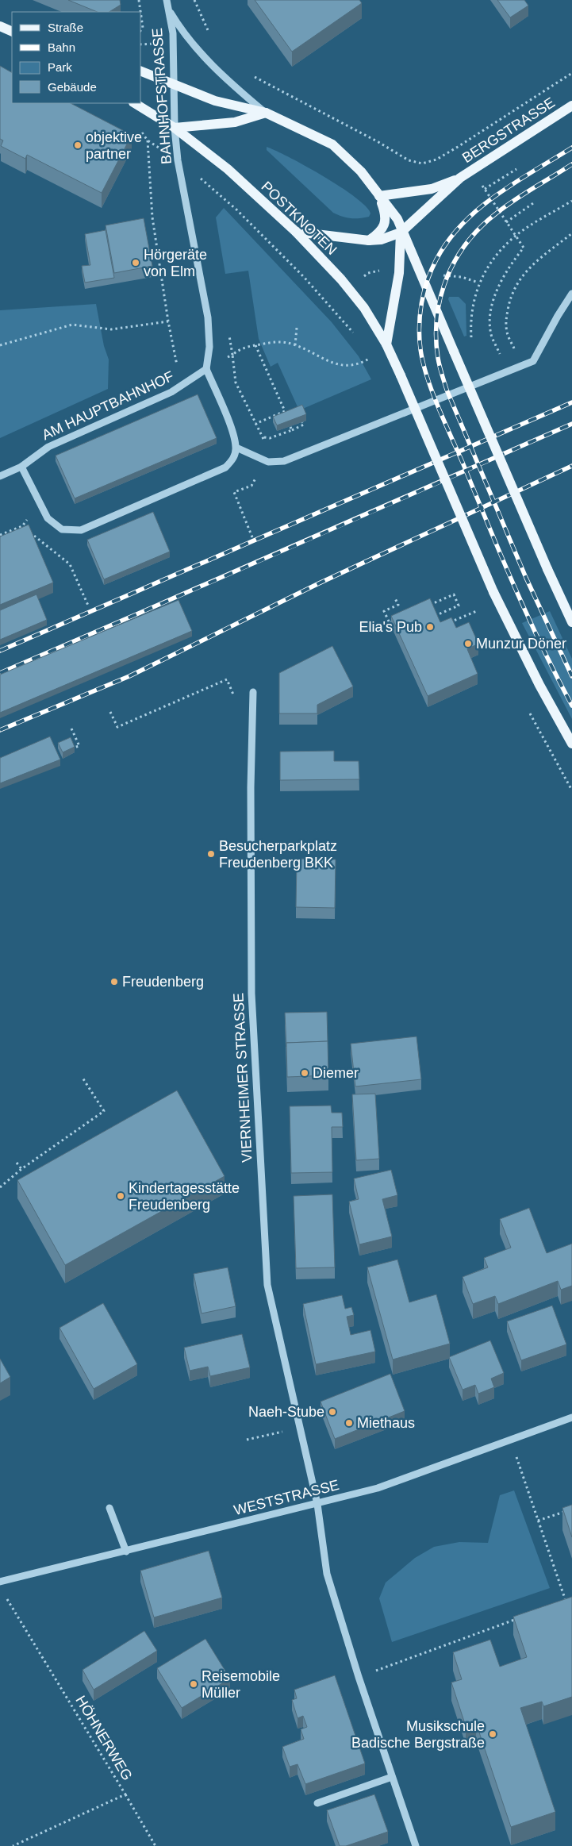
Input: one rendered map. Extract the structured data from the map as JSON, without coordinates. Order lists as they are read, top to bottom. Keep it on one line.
{"streets":{"main road":["BERGSTRASSE","POSTKNOTEN"],"street":["BAHNHOFSTRASSE","AM HAUPTBAHNHOF","VIERNHEIMER STRASSE","WESTSTRASSE"],"path":["HÖHNERWEG"]},"crossings":[["BAHNHOFSTRASSE","POSTKNOTEN"],["BAHNHOFSTRASSE","AM HAUPTBAHNHOF"],["VIERNHEIMER STRASSE","WESTSTRASSE"]],"places":["objektive partner","Hörgeräte von Elm","Elia's Pub","Munzur Döner","Besucherparkplatz Freudenberg BKK","Freudenberg","Diemer","Kindertagesstätte Freudenberg","Naeh-Stube","Miethaus","Reisemobile Müller","Musikschule Badische Bergstraße"],"legend":["Straße","Bahn","Park","Gebäude"]}
